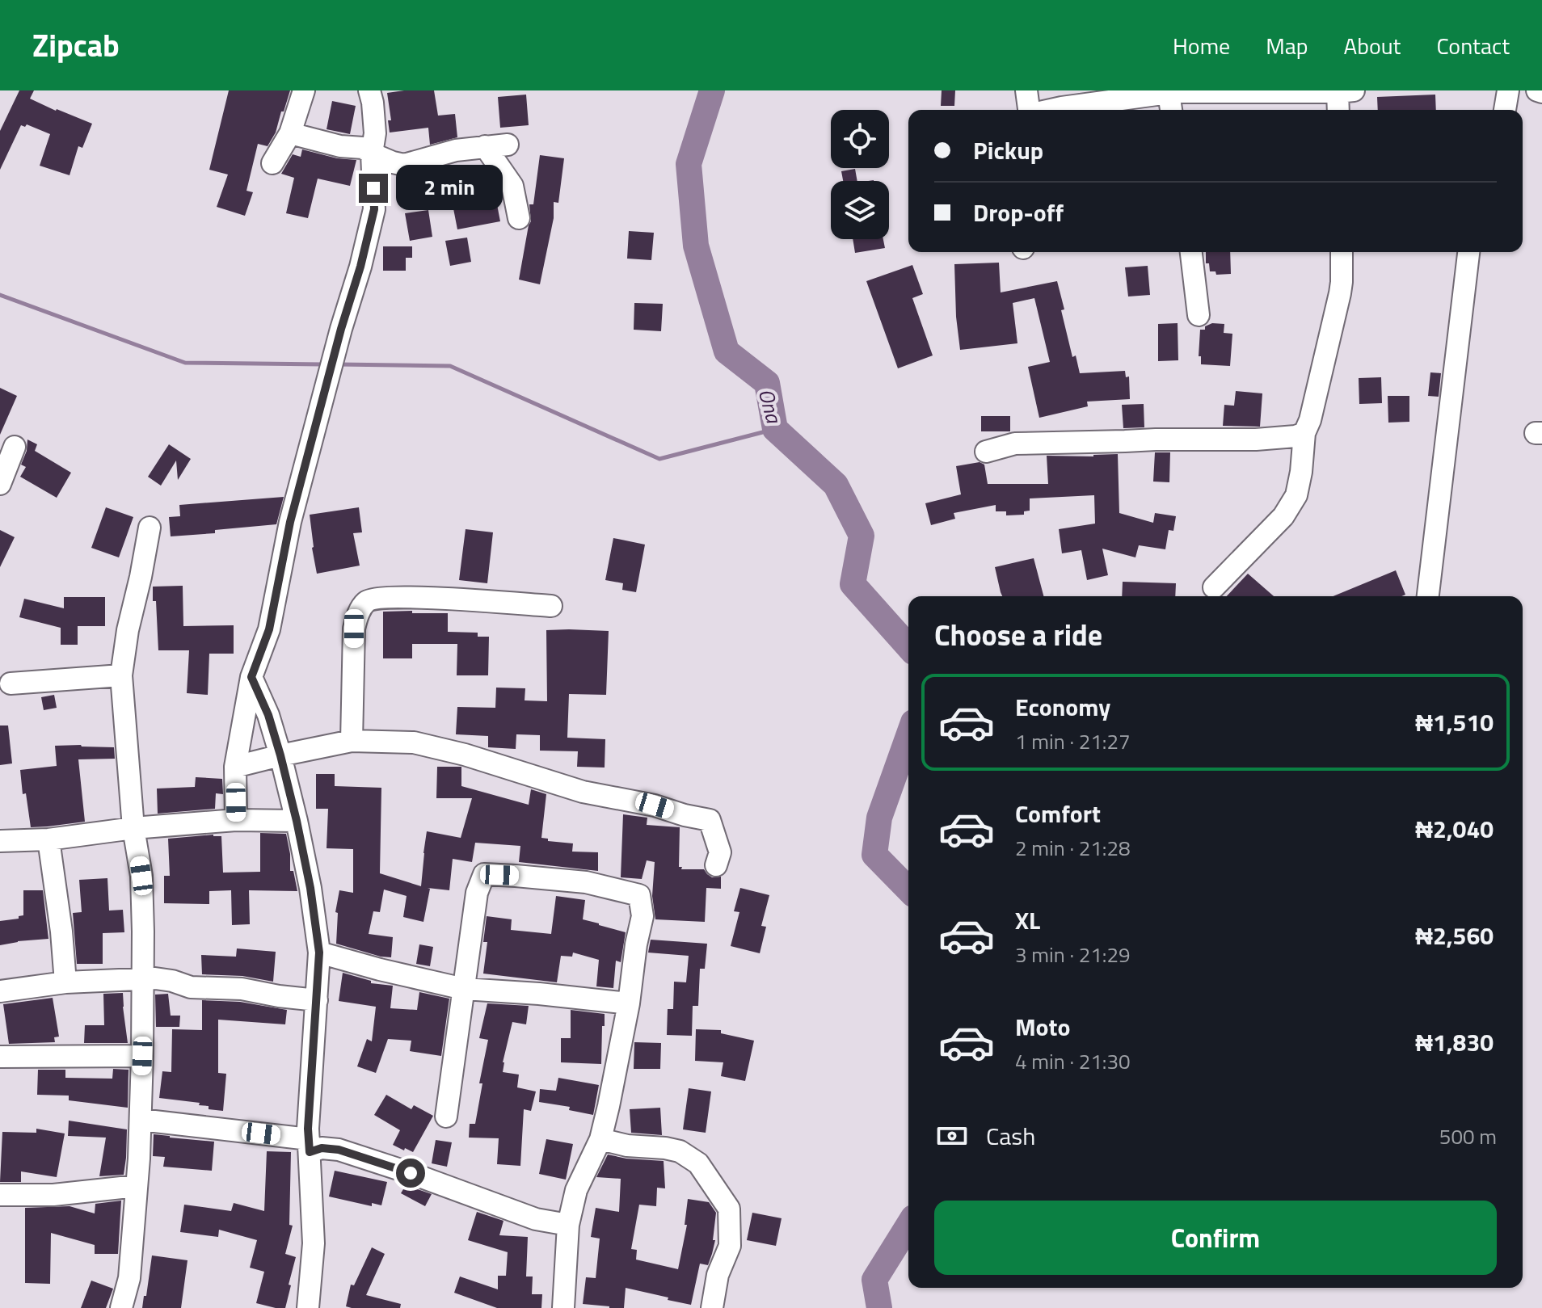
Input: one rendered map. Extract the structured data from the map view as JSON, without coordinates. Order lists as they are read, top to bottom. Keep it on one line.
{"water":["Ona"],"page":{"header":"Zipcab","nav":["Home","Map","About","Contact"],"banner":["Pickup","Drop-off"],"bubble":"2 min","heading":"Choose a ride","list":[{"name":"Economy","note":"1 min · 21:27","value":"₦1,510"},{"name":"Comfort","note":"2 min · 21:28","value":"₦2,040"},{"name":"XL","note":"3 min · 21:29","value":"₦2,560"},{"name":"Moto","note":"4 min · 21:30","value":"₦1,830"}],"pay":["Cash","500 m"],"buttons":"Confirm"}}
